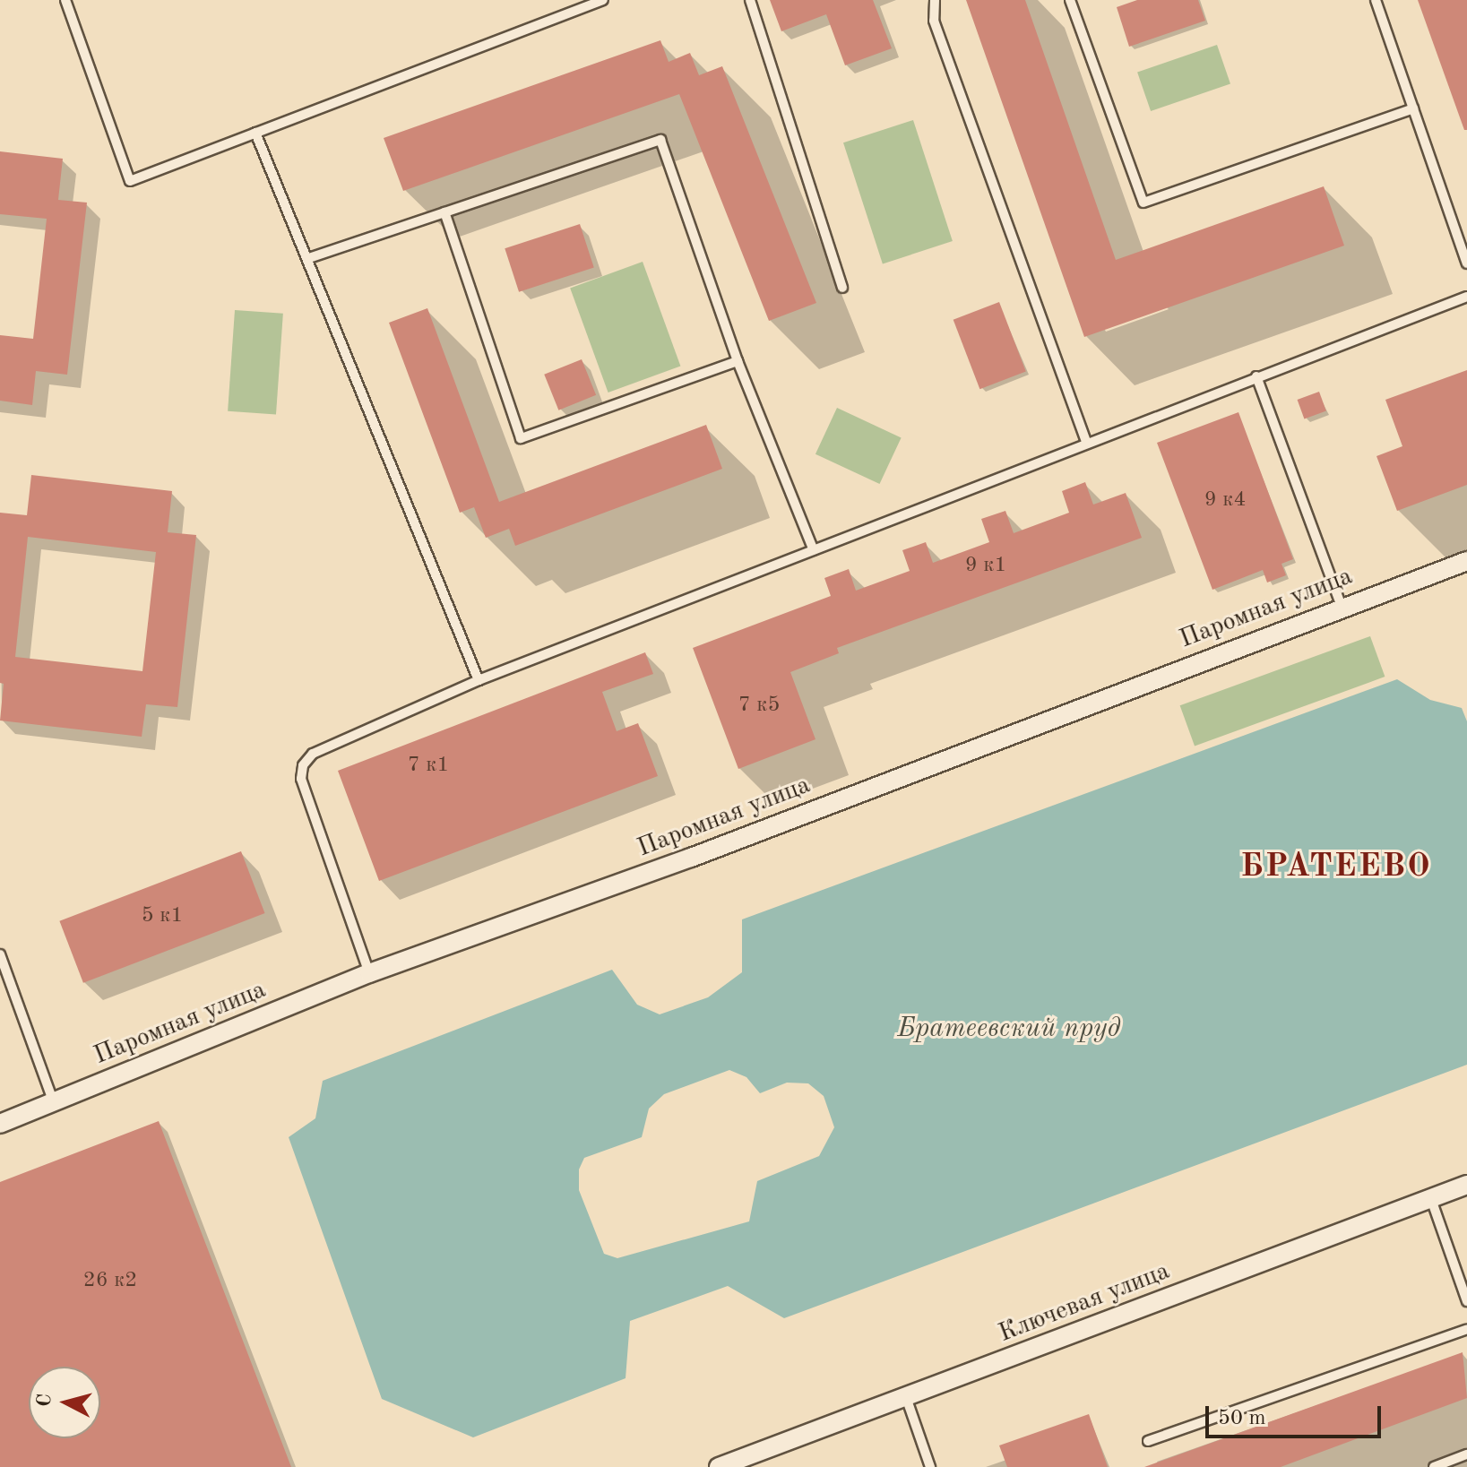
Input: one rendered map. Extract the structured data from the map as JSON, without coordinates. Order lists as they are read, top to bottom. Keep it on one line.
{"streets":{"street":["Паромная улица","Ключевая улица"]},"districts":["БРАТЕЕВО"],"water":["Братеевский пруд"],"house_numbers":["9 к4","9 к1","7 к5","7 к1","5 к1","26 к2"],"scale_bar":"50 m","north":"left"}
